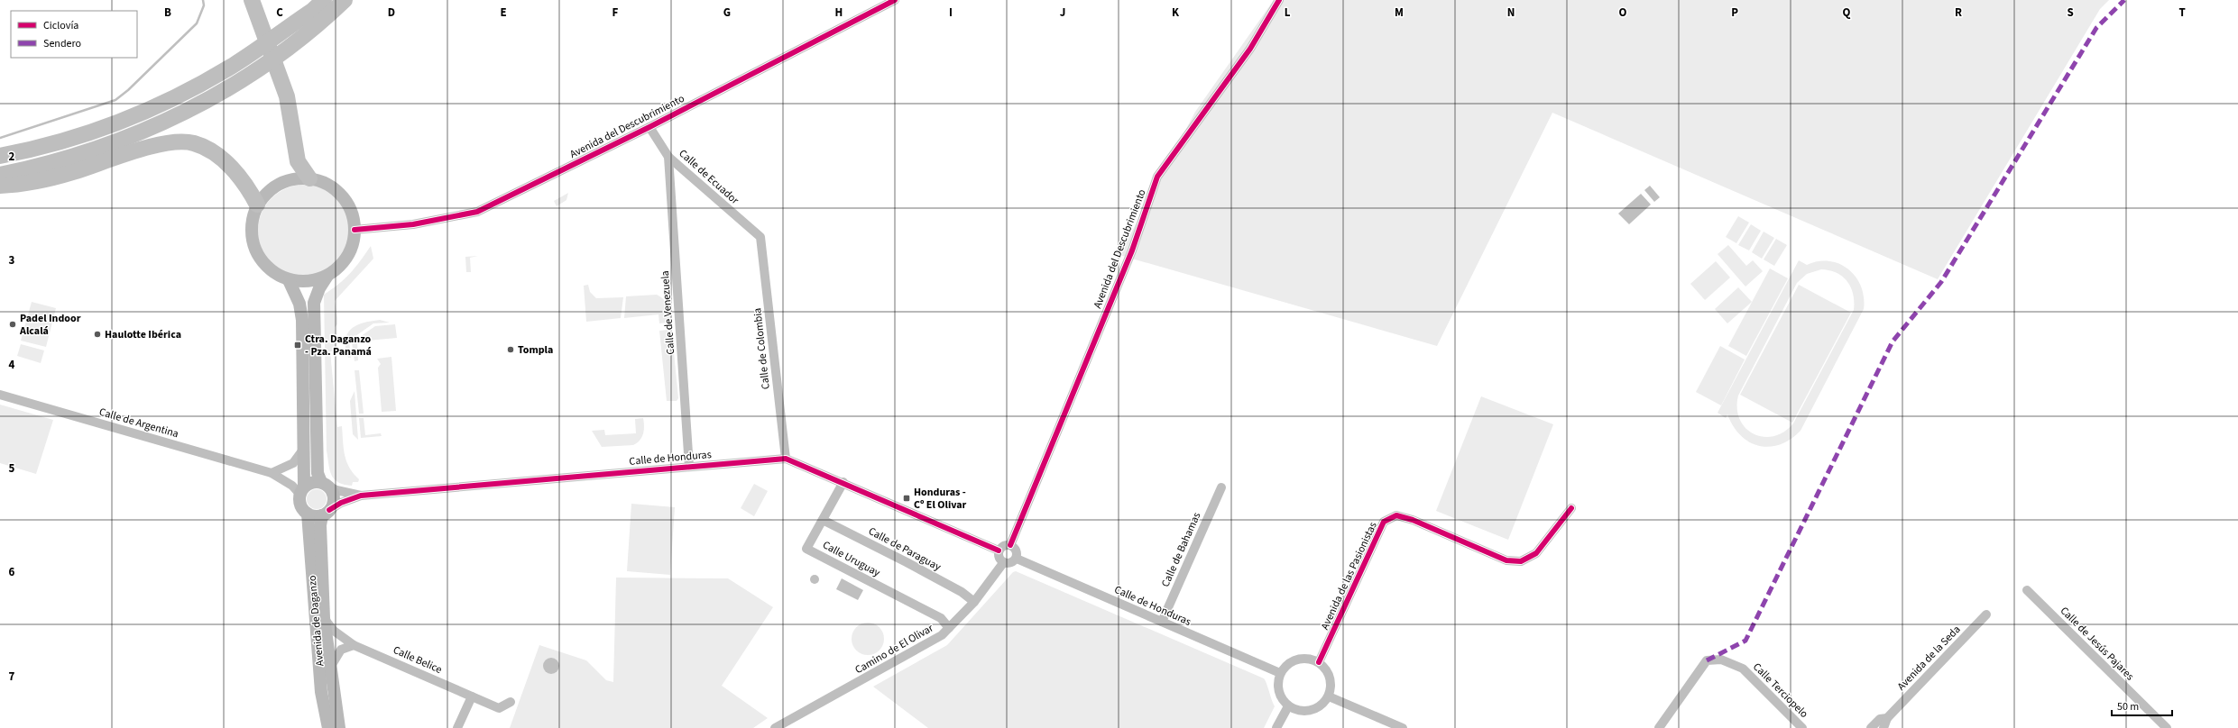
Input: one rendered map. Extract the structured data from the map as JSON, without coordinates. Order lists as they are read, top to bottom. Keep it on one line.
{"streets":{"main road":["Avenida de Daganzo"],"street":["Avenida del Descubrimiento","Calle de Ecuador","Calle de Venezuela","Calle de Colombia","Calle de Argentina","Calle de Honduras","Calle de Paraguay","Calle de Bahamas","Calle Uruguay","Avenida de las Pasionistas","Calle de Jesús Pajares","Camino de El Olivar","Avenida de la Seda","Calle Belice","Calle Terciopelo"]},"crossings":[["Avenida del Descubrimiento","Calle de Ecuador"],["Avenida del Descubrimiento","Calle de Honduras"],["Avenida del Descubrimiento","Camino de El Olivar"],["Calle de Ecuador","Calle de Venezuela"],["Calle de Ecuador","Calle de Colombia"],["Calle de Venezuela","Calle de Honduras"],["Calle de Colombia","Calle de Honduras"],["Calle de Argentina","Calle de Honduras"],["Calle de Argentina","Avenida de Daganzo"],["Calle de Honduras","Calle de Bahamas"],["Calle de Honduras","Calle Uruguay"],["Calle de Honduras","Avenida de las Pasionistas"],["Calle de Honduras","Avenida de Daganzo"],["Calle de Honduras","Camino de El Olivar"],["Calle de Paraguay","Calle Uruguay"],["Calle de Paraguay","Camino de El Olivar"],["Calle Uruguay","Camino de El Olivar"],["Avenida de Daganzo","Calle Belice"]],"places":{"other":["Padel Indoor Alcalá","Haulotte Ibérica","Tompla"],"transit":["Ctra. Daganzo - Pza. Panamá","Honduras - Cº El Olivar"]},"legend":["Ciclovía","Sendero"],"scale_bar":"50 m","grid":{"columns":["B","C","D","E","F","G","H","I","J","K","L","M","N","O","P","Q","R","S","T"],"rows":["2","3","4","5","6","7"]}}
